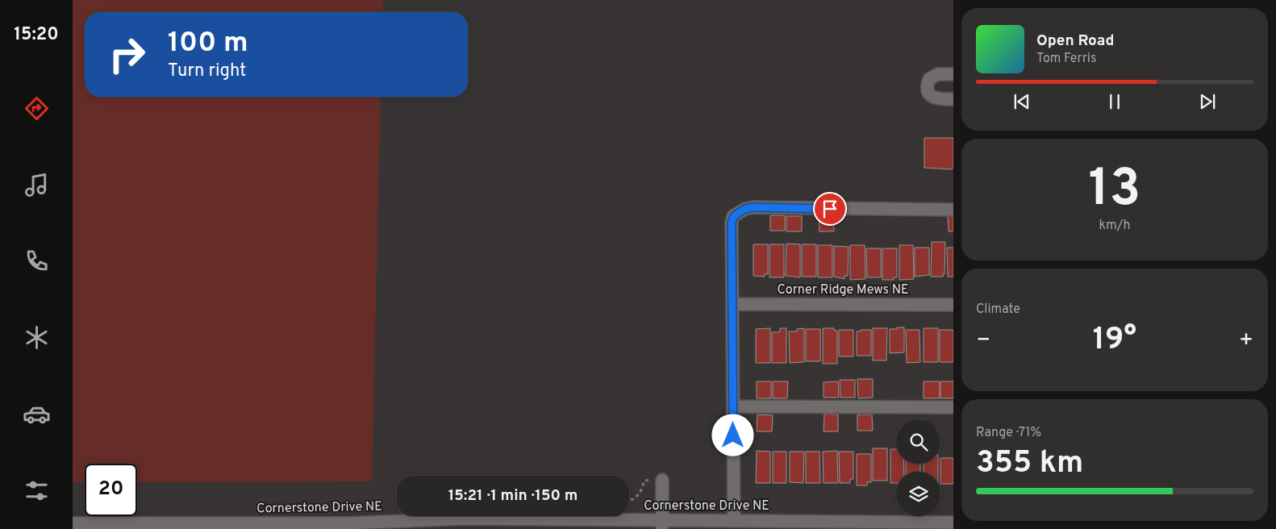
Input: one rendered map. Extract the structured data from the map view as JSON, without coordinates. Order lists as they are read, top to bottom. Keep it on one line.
{"streets":{"street":["Corner Ridge Mews NE","Cornerstone Drive NE"]},"page":{"tabs":"15:20","turn":["100 m","Turn right"],"song":["Open Road","Tom Ferris"],"tile":[["13","km/h"],"Climate",["Range · 71%","355 km"]],"heat":["−","19°","+"],"limit":"20","trip":"15:21 · 1 min · 150 m"}}
